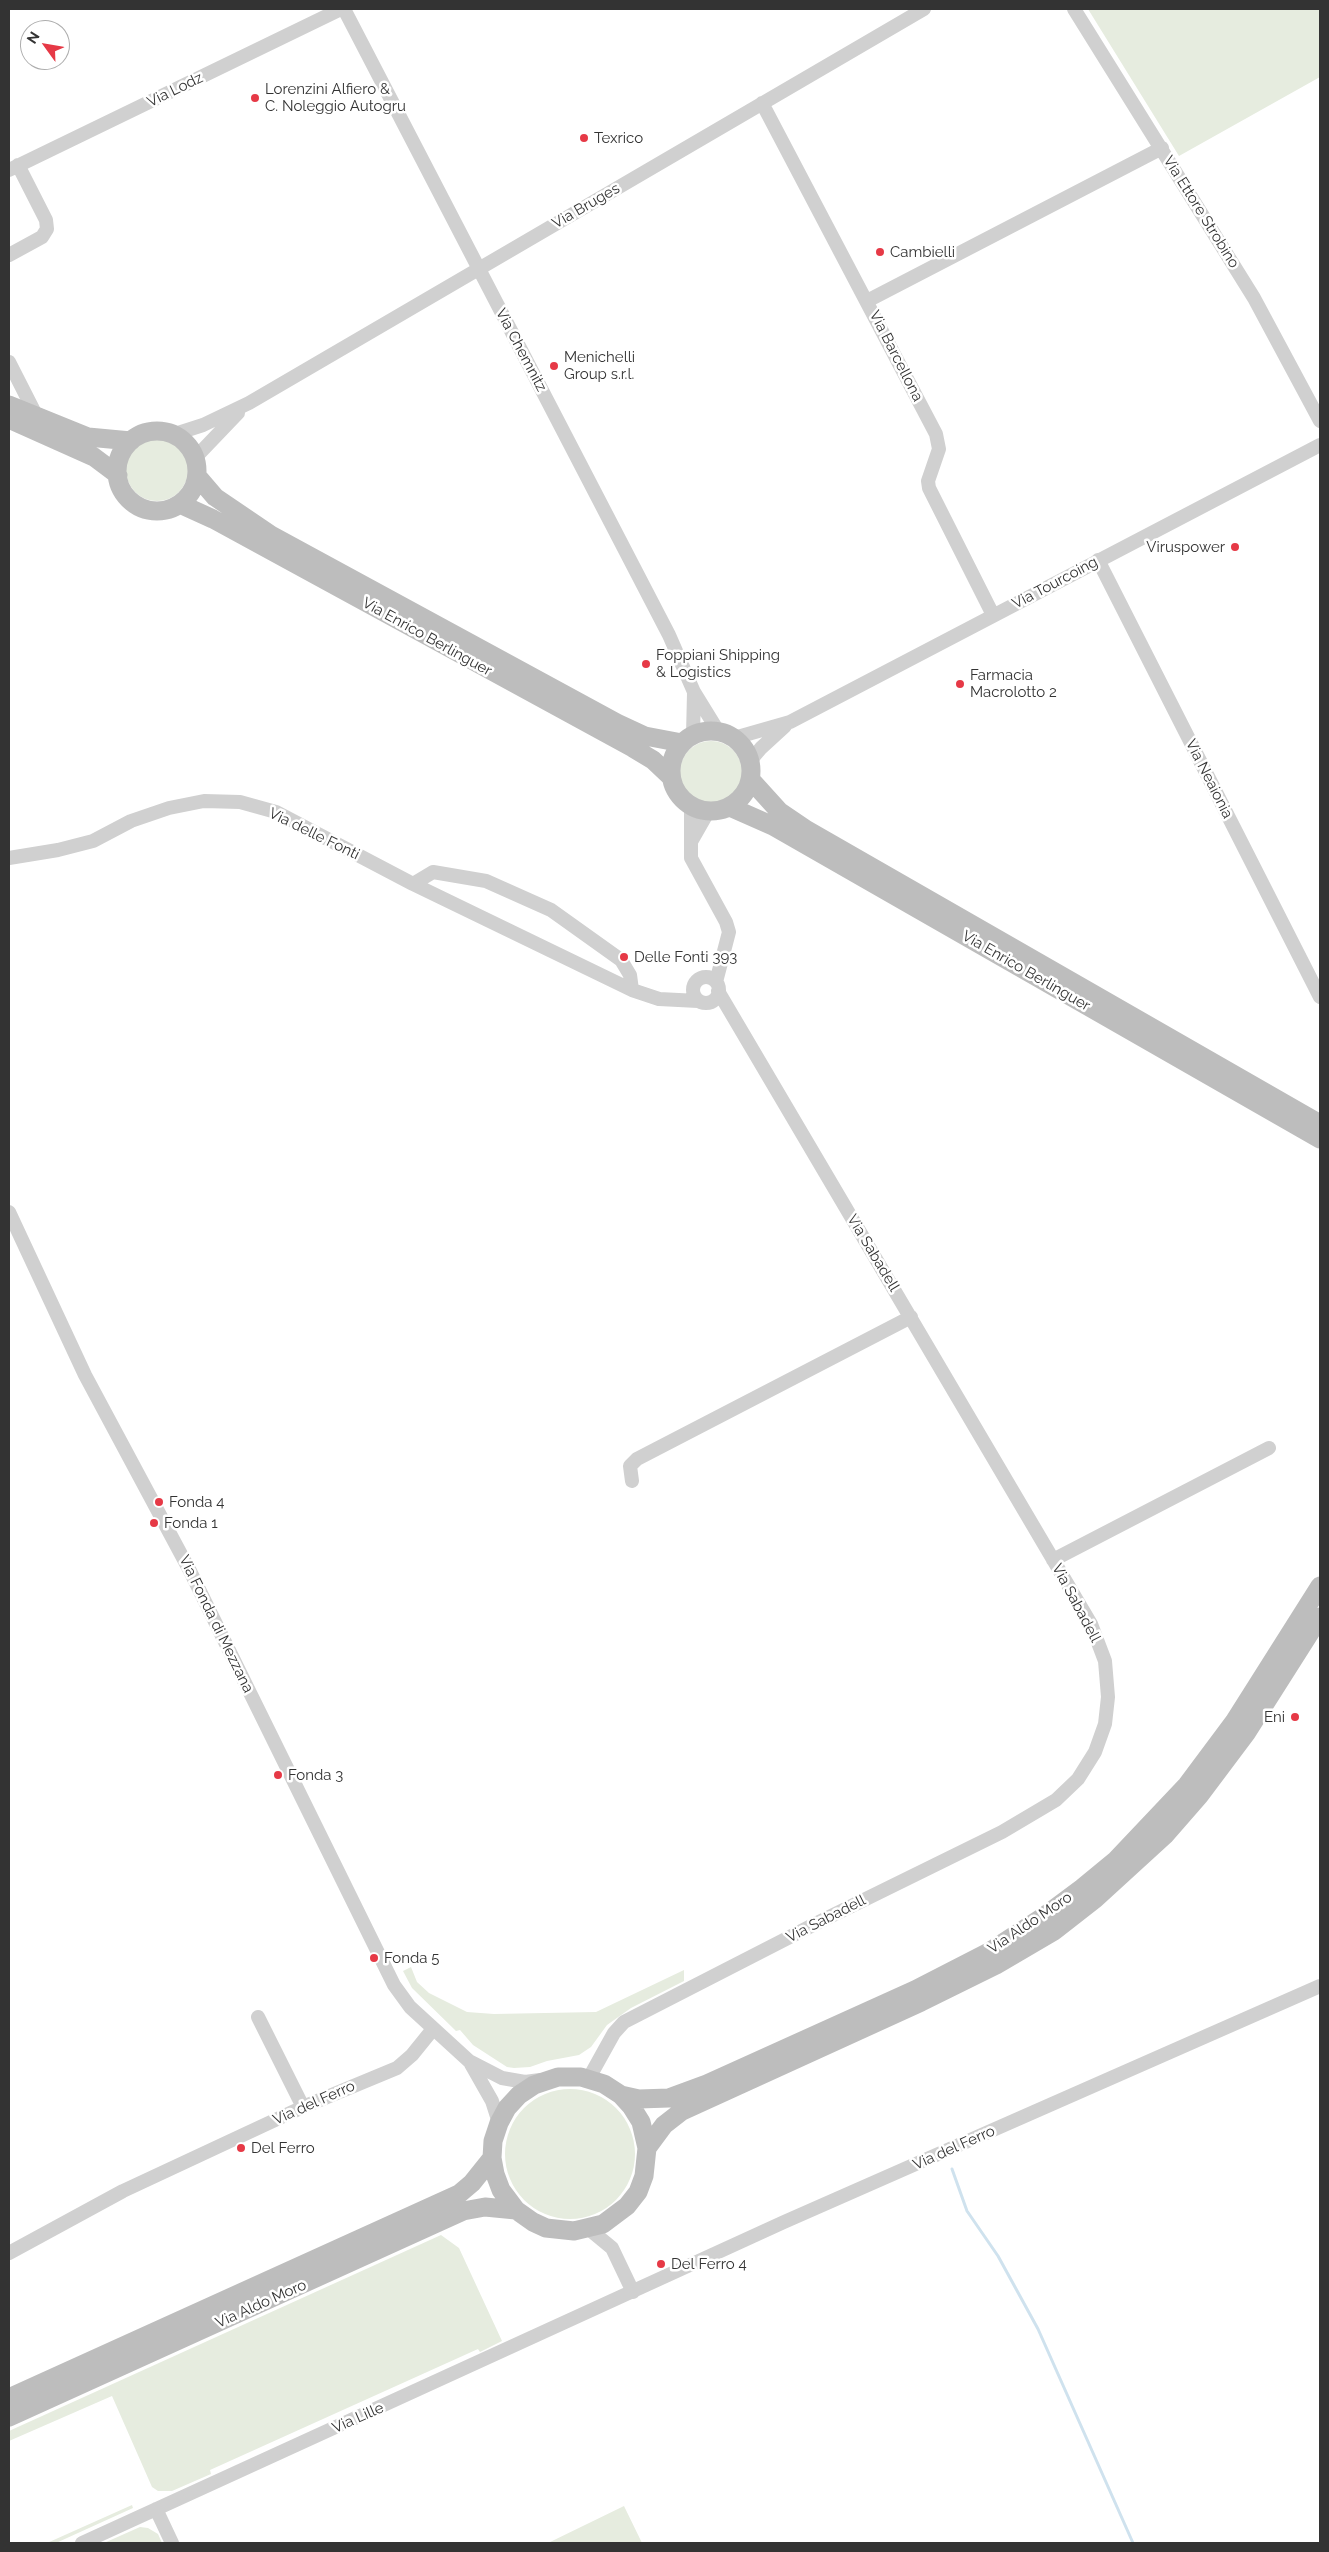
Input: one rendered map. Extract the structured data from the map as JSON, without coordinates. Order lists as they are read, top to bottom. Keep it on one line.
{"streets":{"main road":["Via Enrico Berlinguer","Via Aldo Moro"],"street":["Via Lodz","Via Bruges","Via Ettore Strobino","Via Chemnitz","Via Barcellona","Via Tourcoing","Via Neaionia","Via delle Fonti","Via Sabadell","Via Fonda di Mezzana","Via del Ferro","Via Lille"]},"crossings":[["Via Lodz","Via Chemnitz"],["Via Bruges","Via Chemnitz"],["Via Bruges","Via Barcellona"],["Via Bruges","Via Enrico Berlinguer"],["Via Chemnitz","Via Tourcoing"],["Via Chemnitz","Via Enrico Berlinguer"],["Via Barcellona","Via Tourcoing"],["Via Tourcoing","Via Enrico Berlinguer"],["Via Tourcoing","Via Neaionia"],["Via Sabadell","Via Aldo Moro"],["Via Fonda di Mezzana","Via del Ferro"],["Via del Ferro","Via Lille"]],"places":["Lorenzini Alfiero & C. Noleggio Autogru","Texrico","Cambielli","Menichelli Group s.r.l.","Viruspower","Foppiani Shipping & Logistics","Farmacia Macrolotto 2","Delle Fonti 393","Fonda 4","Fonda 1","Eni","Fonda 3","Fonda 5","Del Ferro","Del Ferro 4"],"north":"top left"}
